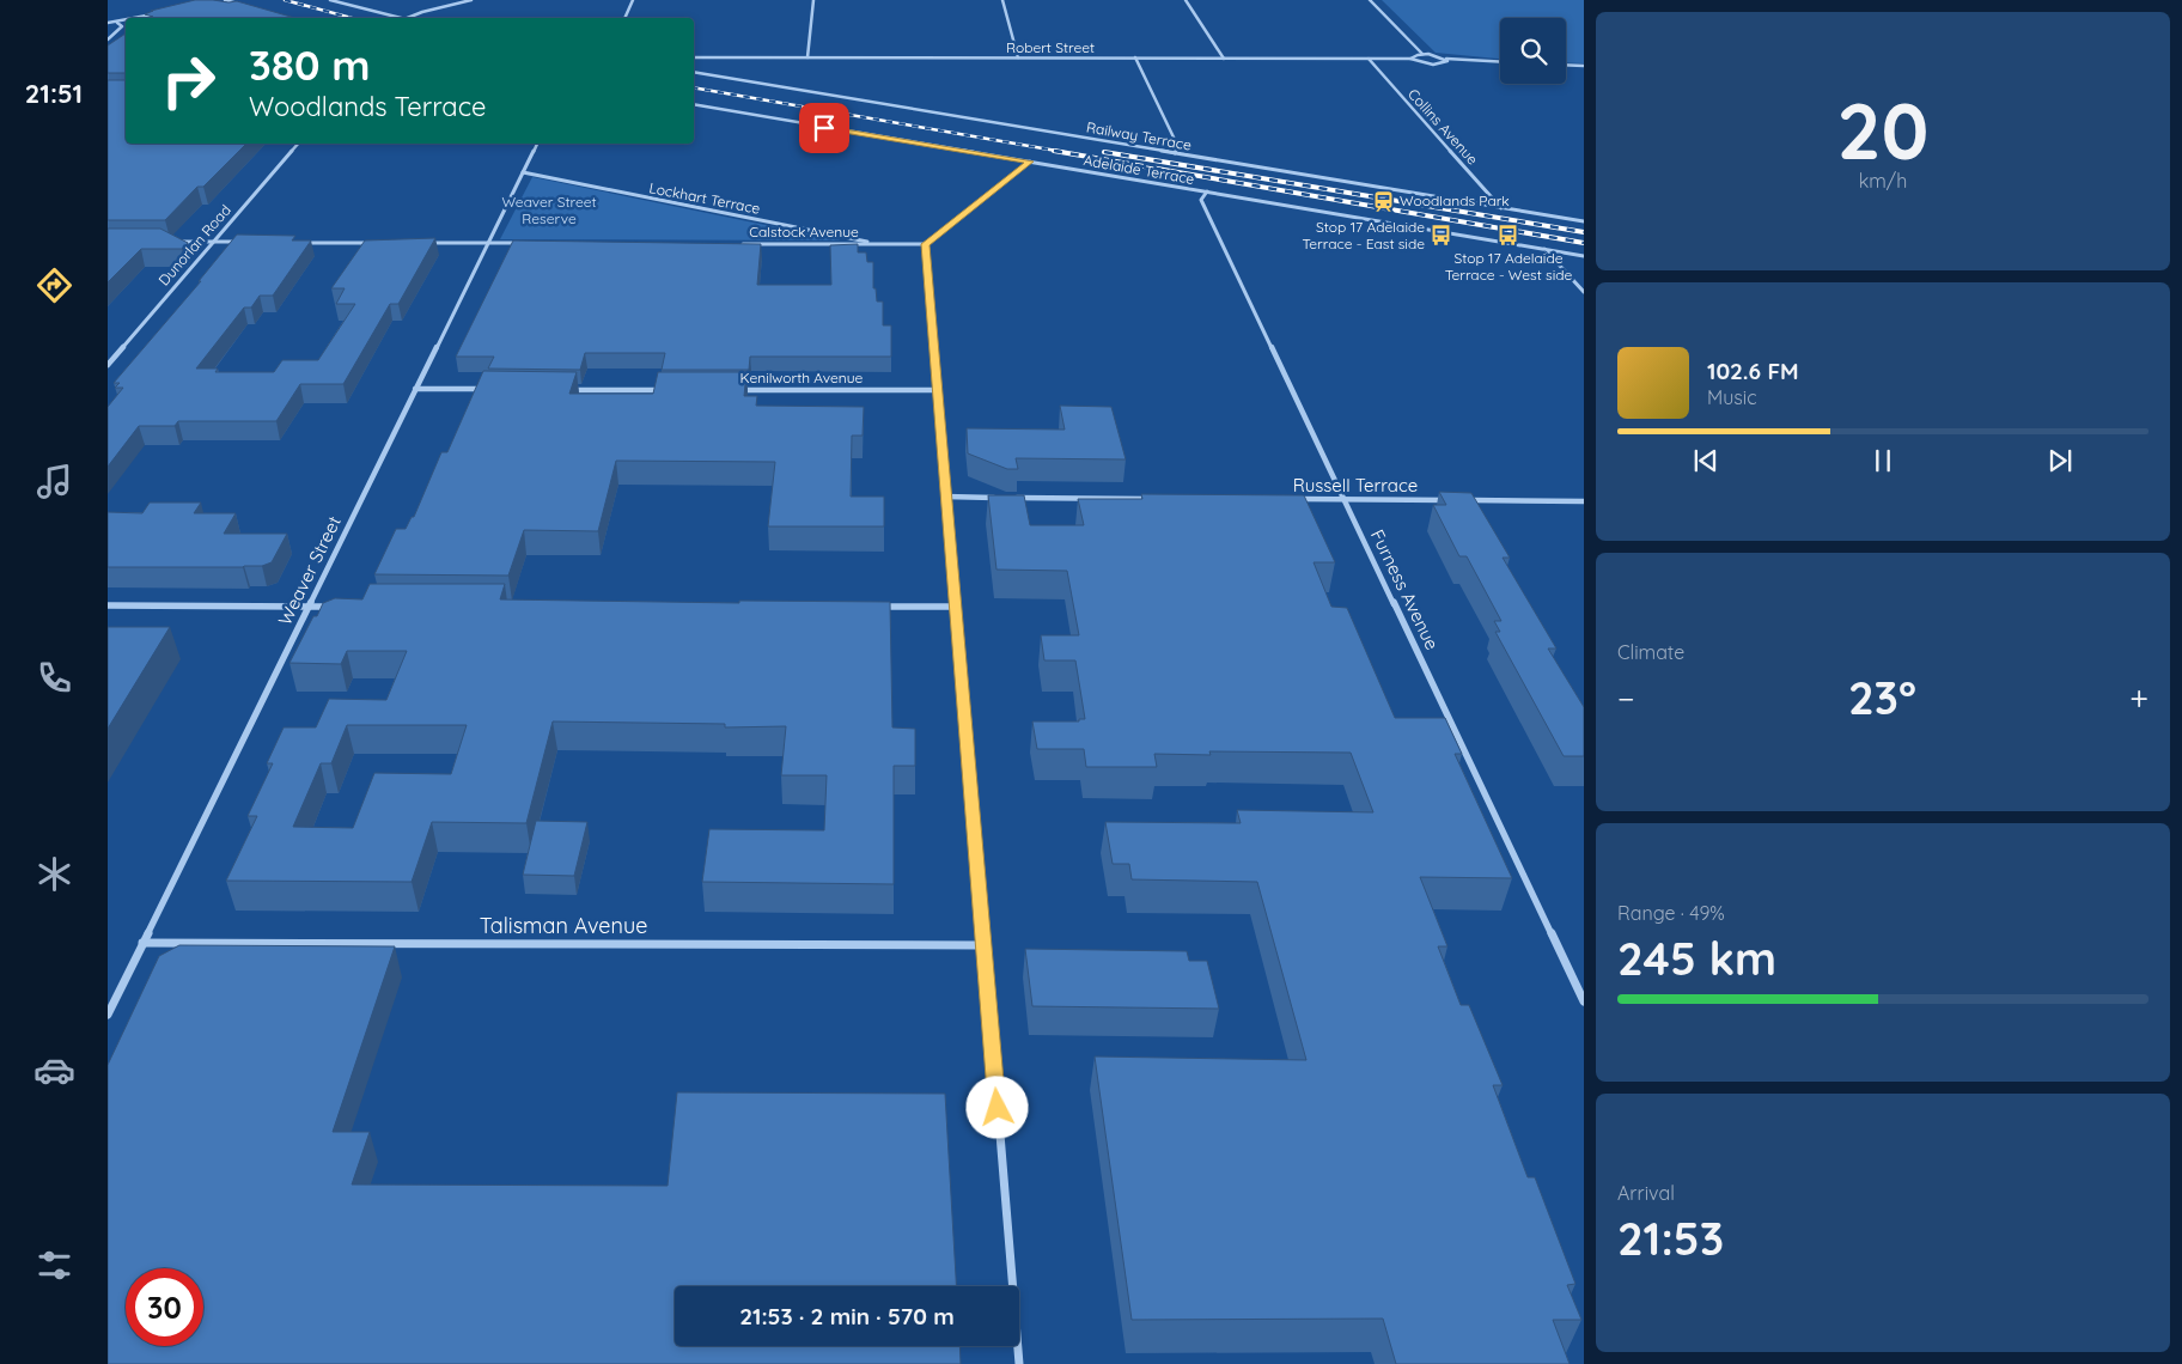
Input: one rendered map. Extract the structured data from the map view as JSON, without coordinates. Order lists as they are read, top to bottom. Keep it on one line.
{"streets":{"street":["Robert Street","Collins Avenue","Railway Terrace","Adelaide Terrace","Lockhart Terrace","Calstock Avenue","Dunorlan Road","Kenilworth Avenue","Russell Terrace","Weaver Street","Furness Avenue","Talisman Avenue"]},"crossings":[["Robert Street","Collins Avenue"],["Collins Avenue","Railway Terrace"],["Adelaide Terrace","Furness Avenue"],["Lockhart Terrace","Calstock Avenue"],["Lockhart Terrace","Weaver Street"],["Russell Terrace","Furness Avenue"],["Weaver Street","Talisman Avenue"]],"parks":["Weaver Street Reserve"],"places":{"station":["Woodlands Park"],"bus stop":["Stop 17 Adelaide Terrace - East side","Stop 17 Adelaide Terrace - West side"]},"page":{"tabs":"21:51","tile":[["20","km/h"],"Climate",["Range · 49%","245 km"],["Arrival","21:53"]],"turn":["380 m","Woodlands Terrace"],"song":["102.6 FM","Music"],"heat":["−","23°","+"],"limit":"30","trip":"21:53 · 2 min · 570 m"}}
